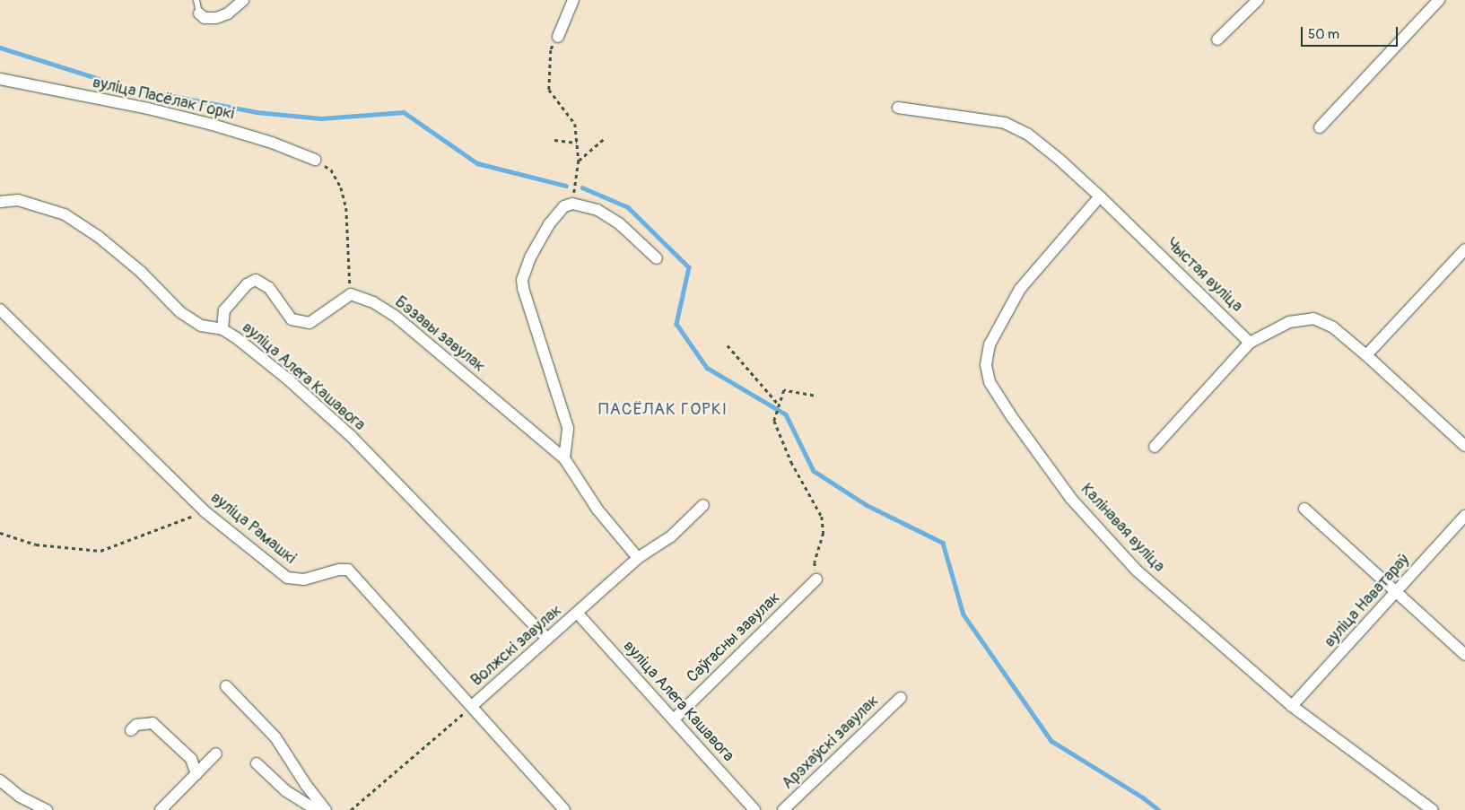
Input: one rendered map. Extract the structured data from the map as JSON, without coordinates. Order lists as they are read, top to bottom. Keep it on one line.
{"streets":{"street":["вуліца Пасёлак Горкі","Чыстая вуліца","Бэзавы завулак","вуліца Алега Кашавога","вуліца Рамашкі","Калінавая вуліца","вуліца Наватараў","Саўгасны завулак","Волжскі завулак","Арэхаўскі завулак"]},"crossings":[["Чыстая вуліца","Калінавая вуліца"],["Бэзавы завулак","вуліца Алега Кашавога"],["вуліца Алега Кашавога","Саўгасны завулак"],["вуліца Алега Кашавога","Волжскі завулак"],["вуліца Рамашкі","Волжскі завулак"],["Калінавая вуліца","вуліца Наватараў"]],"districts":["ПАСЁЛАК ГОРКІ"],"scale_bar":"50 m"}
